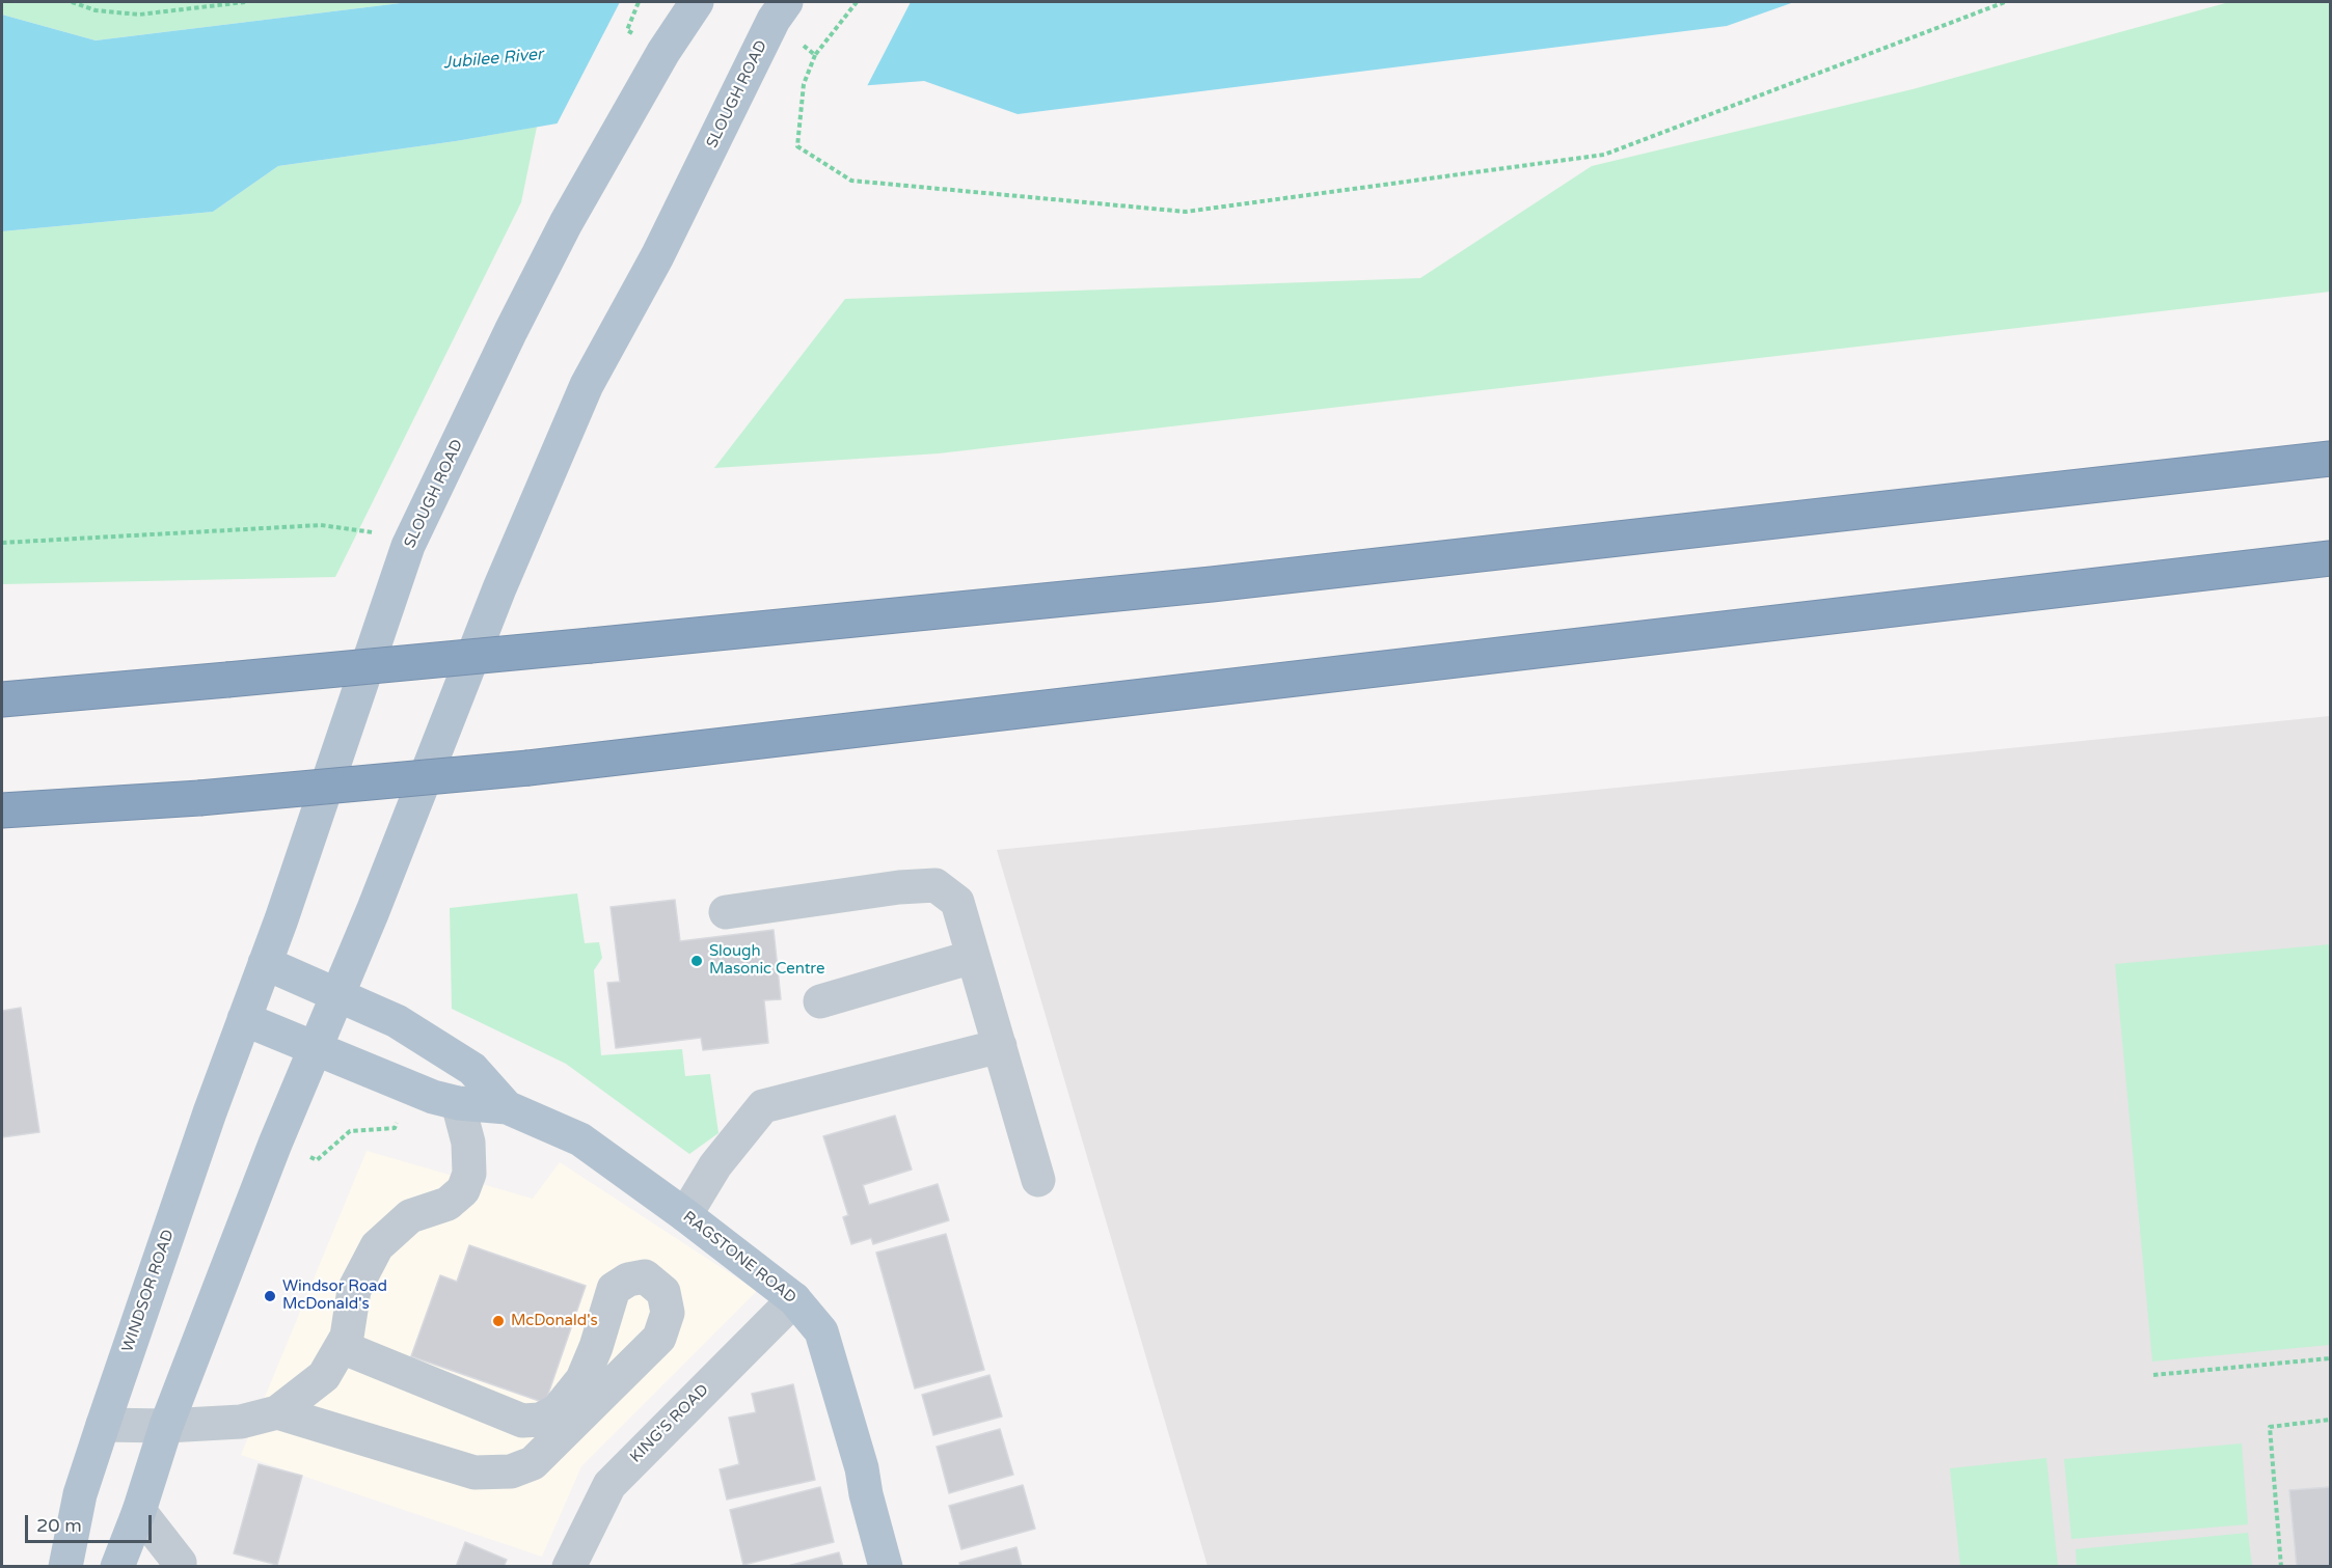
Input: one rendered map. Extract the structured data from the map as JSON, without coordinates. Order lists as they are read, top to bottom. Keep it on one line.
{"streets":{"main road":["SLOUGH ROAD","RAGSTONE ROAD","WINDSOR ROAD"],"street":["KING'S ROAD"]},"crossings":[["SLOUGH ROAD","RAGSTONE ROAD"],["SLOUGH ROAD","WINDSOR ROAD"],["RAGSTONE ROAD","WINDSOR ROAD"],["RAGSTONE ROAD","KING'S ROAD"]],"water":["Jubilee River"],"places":["Slough Masonic Centre","Windsor Road McDonald's","McDonald's"],"scale_bar":"20 m"}
